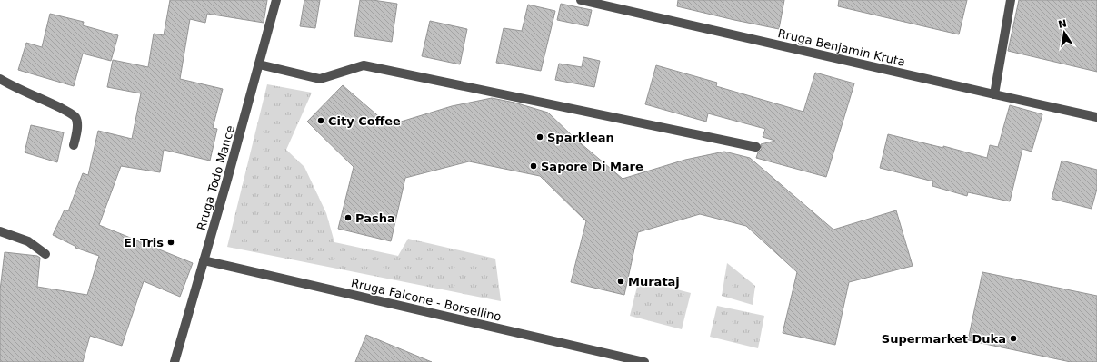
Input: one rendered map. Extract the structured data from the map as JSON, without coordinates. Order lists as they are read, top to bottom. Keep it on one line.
{"streets":{"street":["Rruga Benjamin Kruta","Rruga Todo Mance","Rruga Falcone - Borsellino"]},"crossings":[["Rruga Todo Mance","Rruga Falcone - Borsellino"]],"places":["City Coffee","Sparklean","Sapore Di Mare","Pasha","El Tris","Murataj","Supermarket Duka"],"north":"top"}
